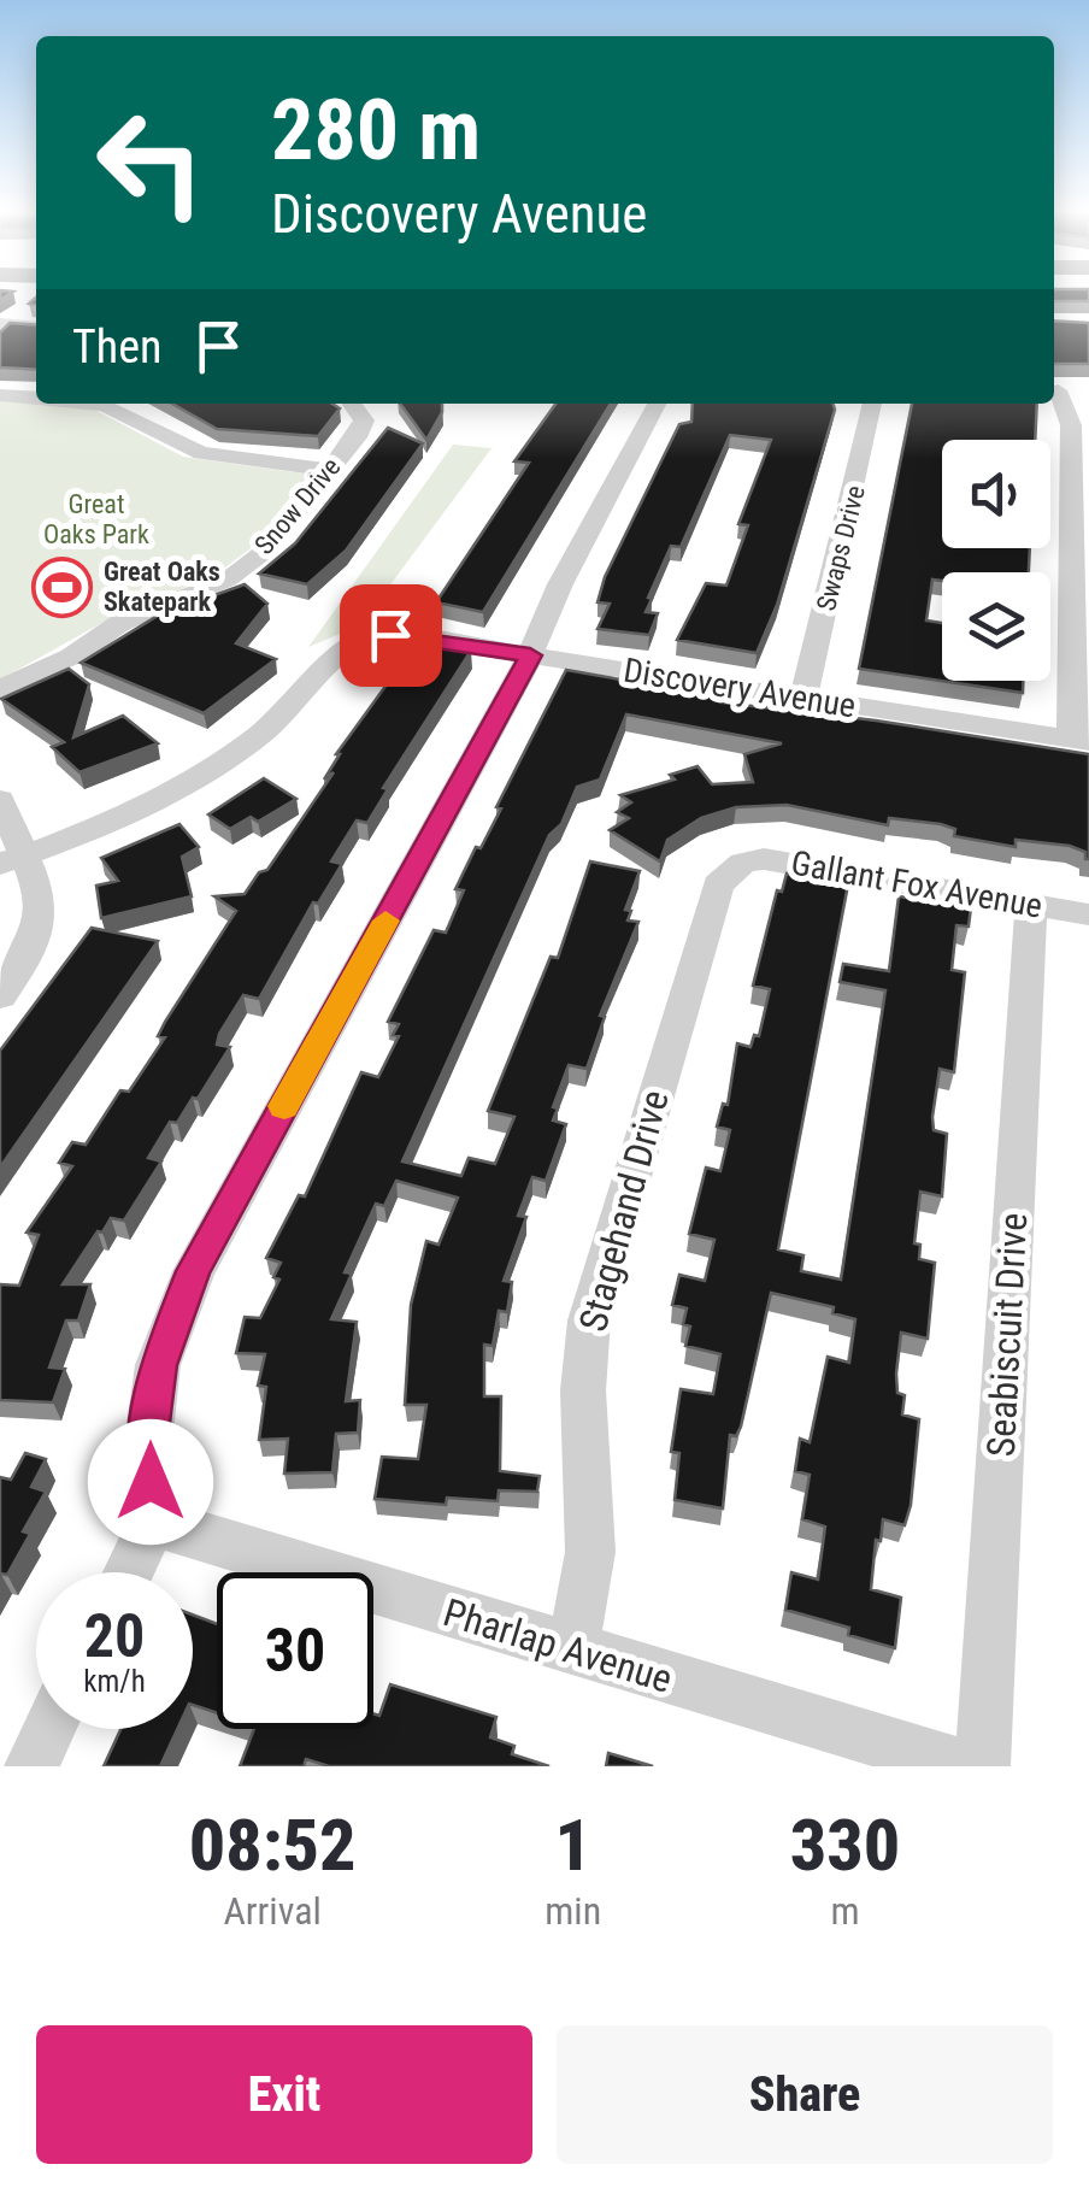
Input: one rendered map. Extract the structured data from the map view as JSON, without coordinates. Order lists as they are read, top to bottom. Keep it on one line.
{"streets":{"street":["Snow Drive","Swaps Drive","Discovery Avenue","Gallant Fox Avenue","Stagehand Drive","Seabiscuit Drive","Pharlap Avenue"]},"crossings":[["Swaps Drive","Discovery Avenue"],["Gallant Fox Avenue","Stagehand Drive"],["Gallant Fox Avenue","Seabiscuit Drive"],["Stagehand Drive","Pharlap Avenue"]],"parks":["Great Oaks Park"],"places":{"sports":["Great Oaks Skatepark"]},"page":{"turn":["280 m","Discovery Avenue"],"then":"Then","speed":"20 km/h","limit":"30","eta":["08:52","Arrival","1","min","330","m"],"buttons":["Exit","Share"]}}
